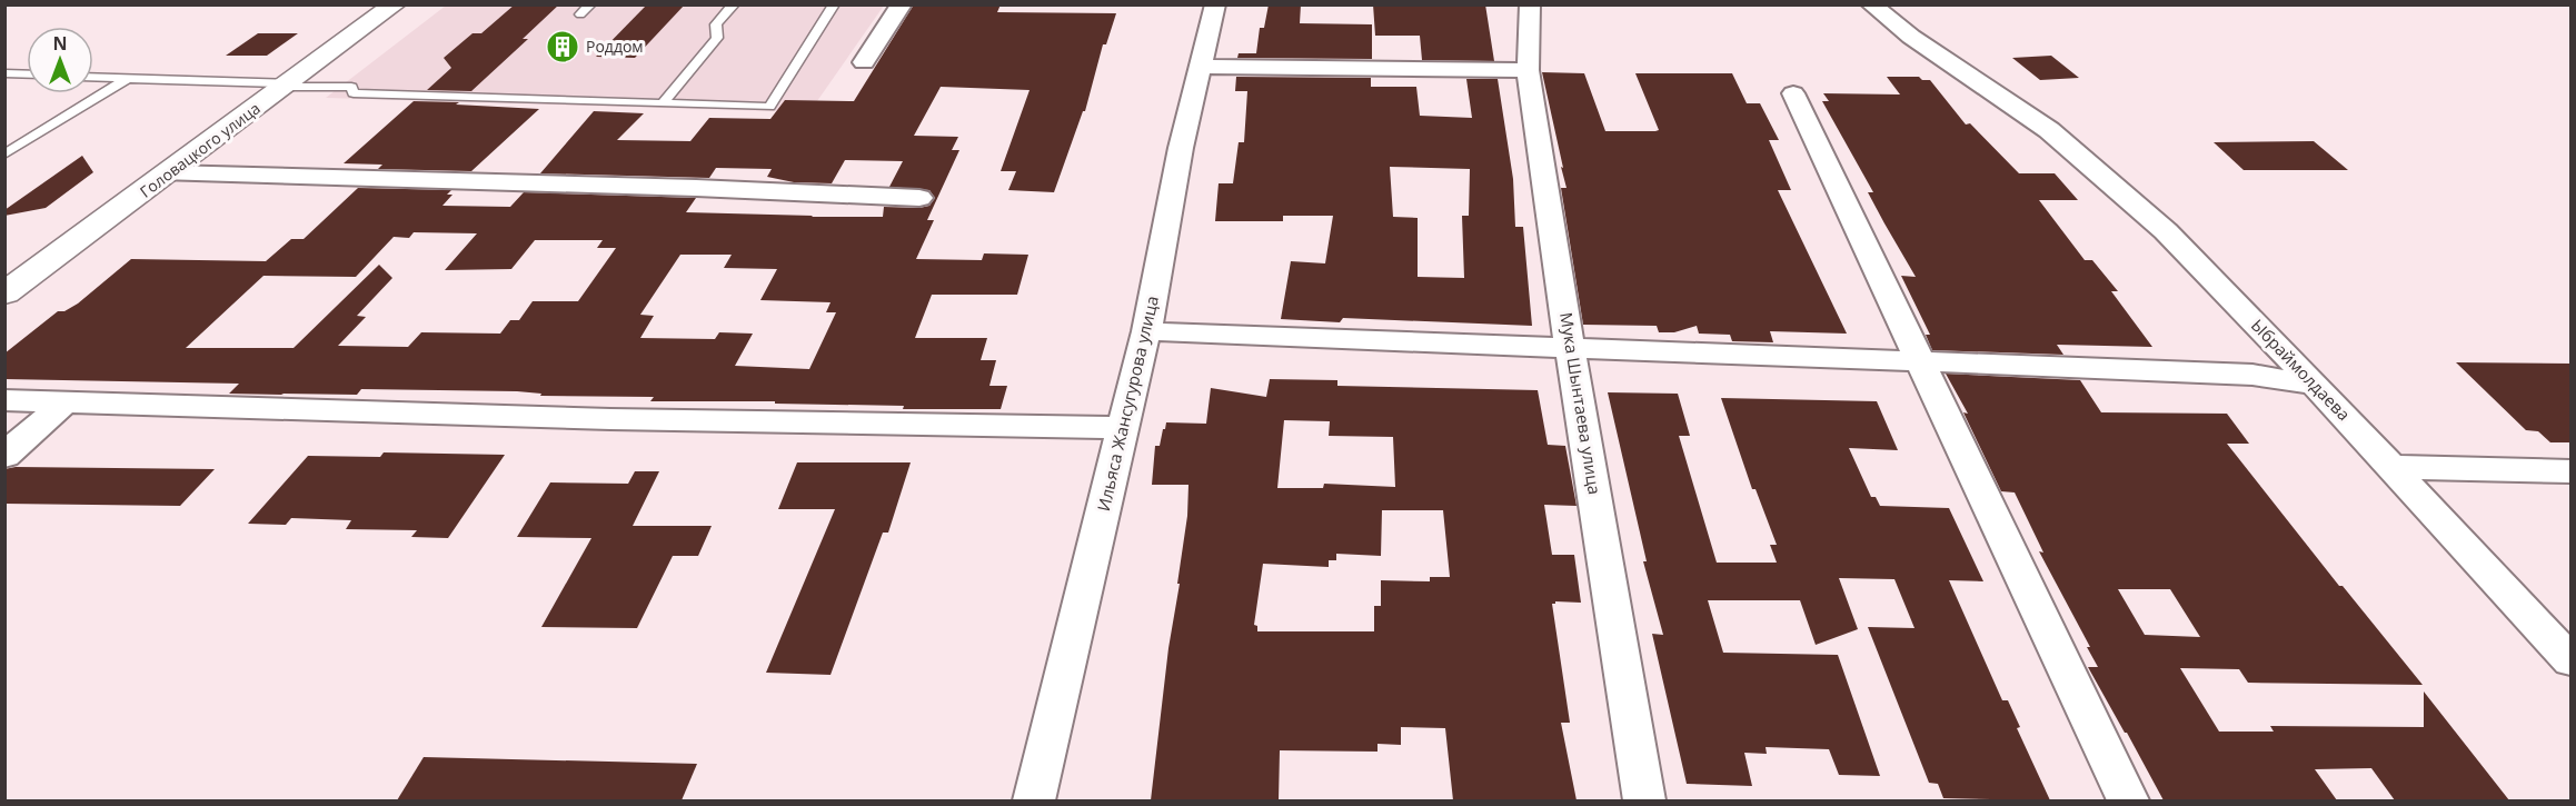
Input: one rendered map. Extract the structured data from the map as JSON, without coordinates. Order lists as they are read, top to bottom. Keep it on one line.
{"streets":{"main road":["Головацкого улица"],"street":["Ыбраймолдаева","Ильяса Жансугурова улица","Мука Шынтаева улица"]},"places":{"building":["Роддом"]},"north":"top"}
